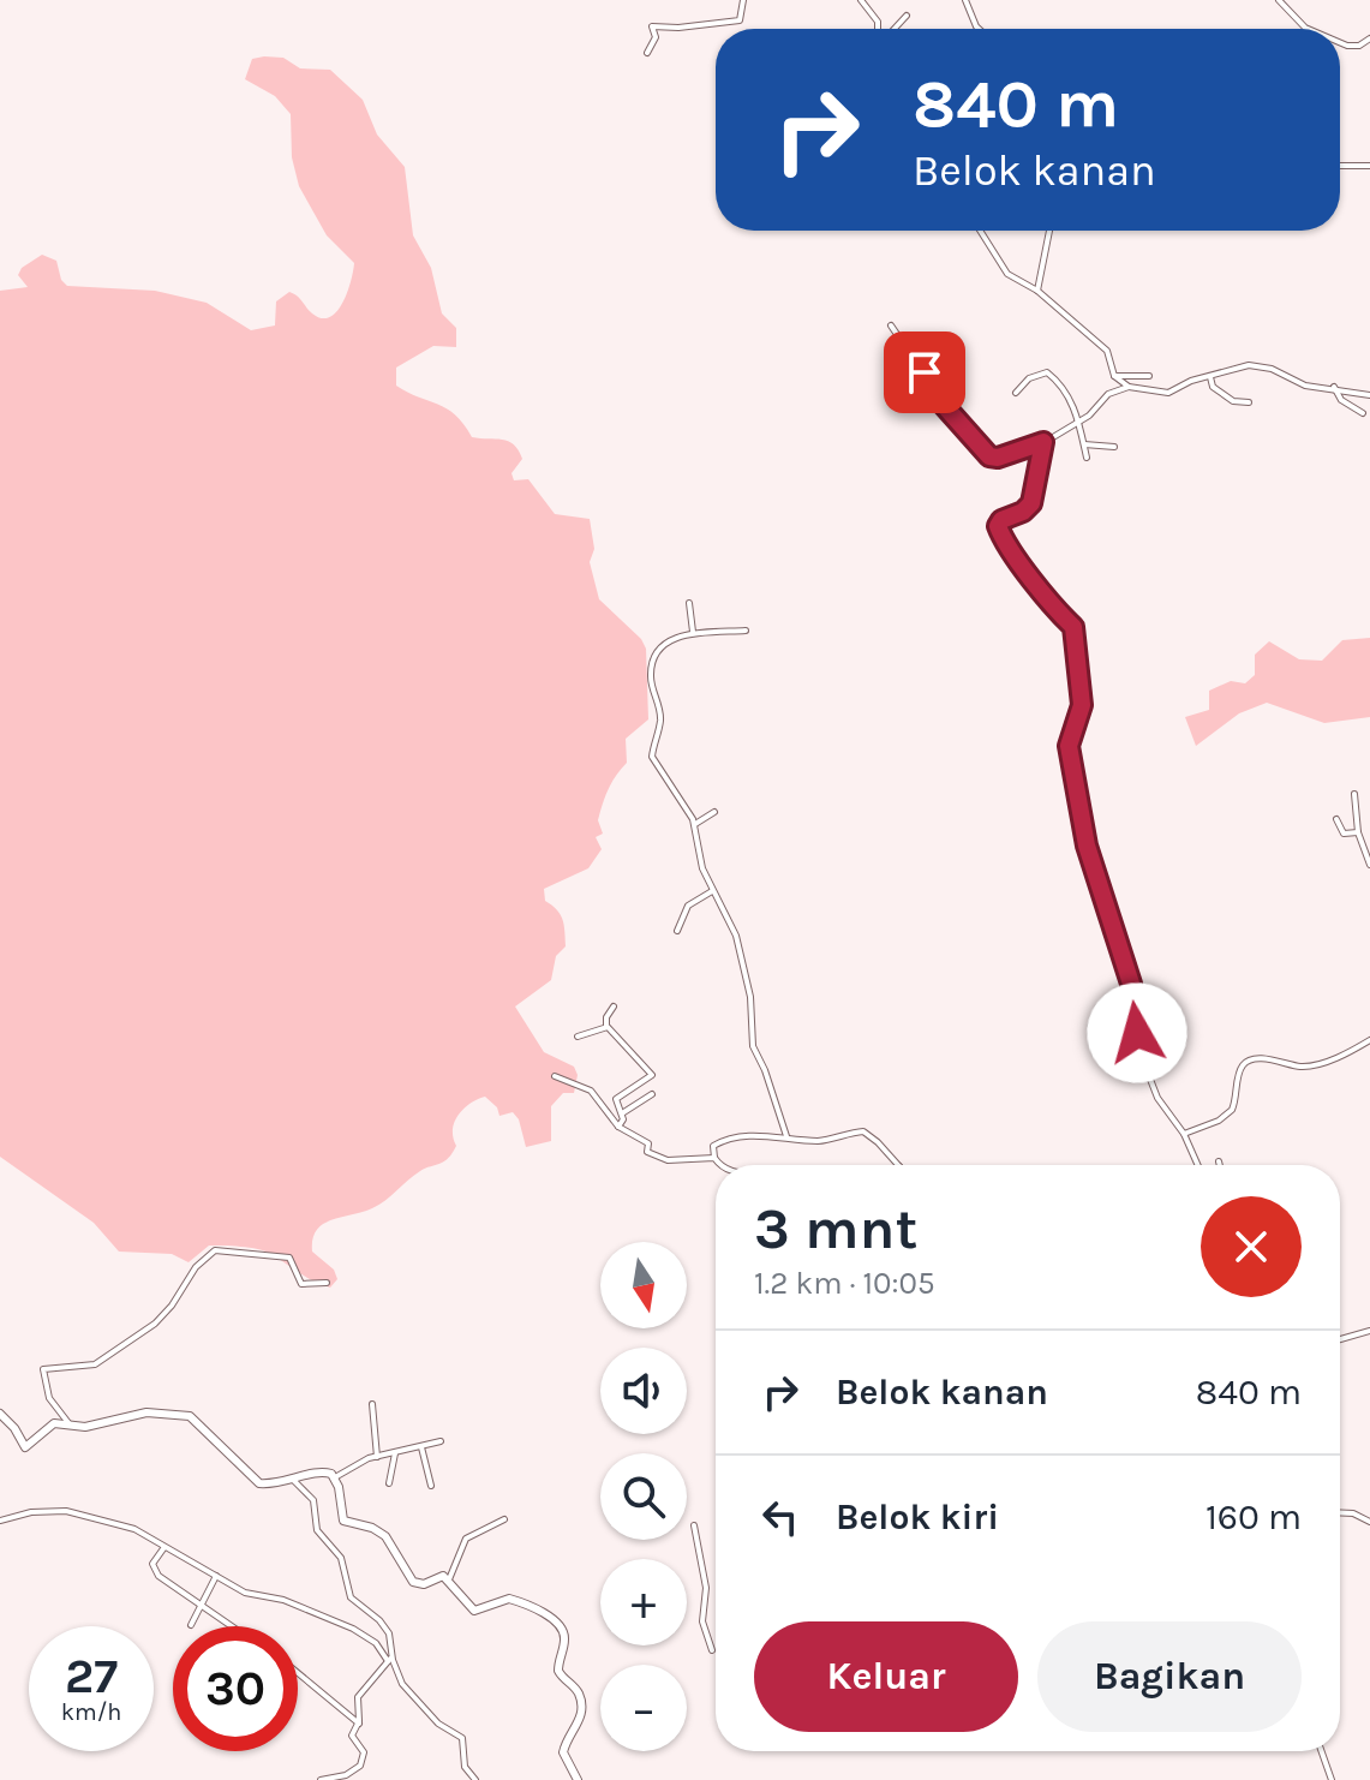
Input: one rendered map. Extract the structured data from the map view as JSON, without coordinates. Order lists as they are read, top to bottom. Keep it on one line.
{"north":"bottom","page":{"turn":["840 m","Belok kanan"],"heading":["3 mnt","1.2 km · 10:05"],"map_buttons":["+","−"],"list":[{"name":"Belok kanan","value":"840 m"},{"name":"Belok kiri","value":"160 m"}],"buttons":["Keluar","Bagikan"],"speed":"27 km/h","limit":"30"}}
